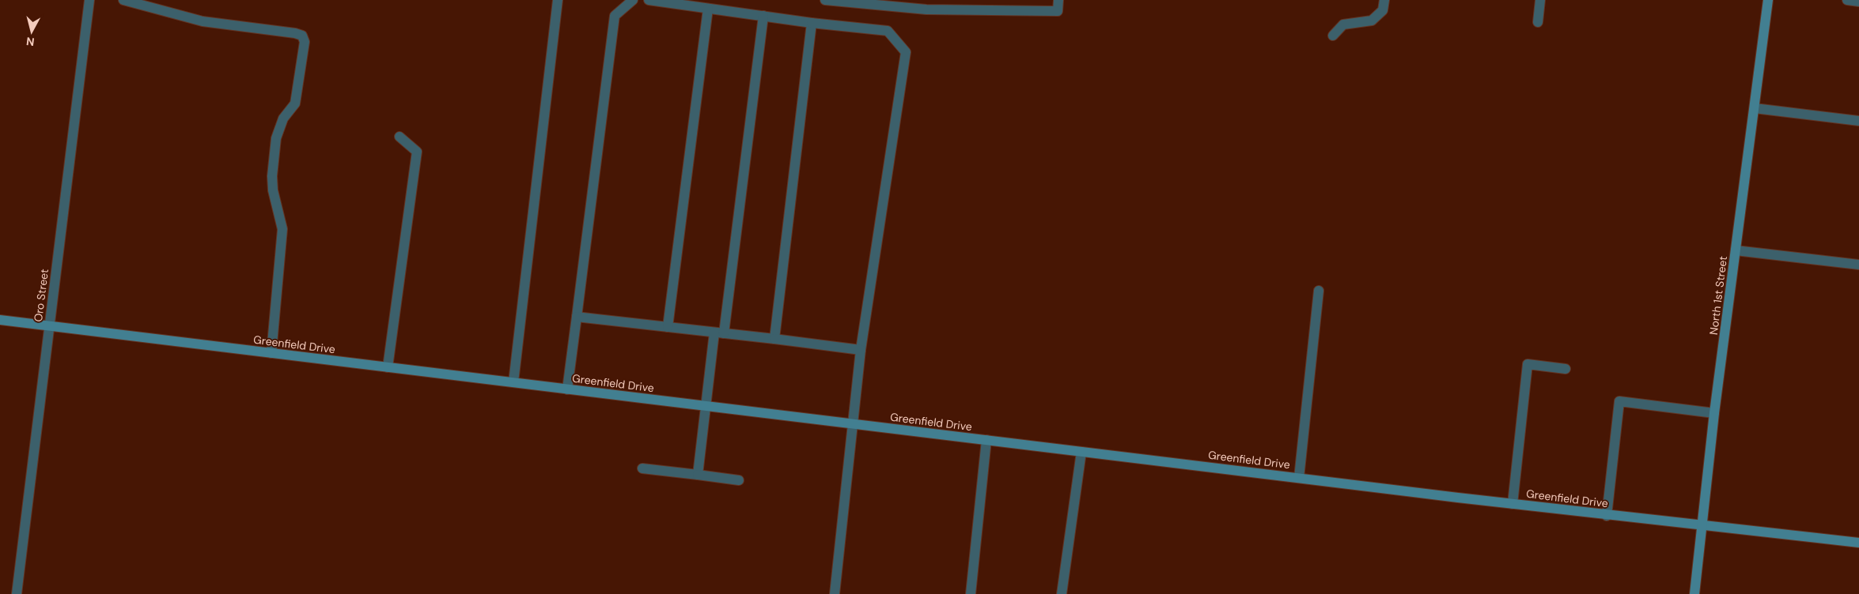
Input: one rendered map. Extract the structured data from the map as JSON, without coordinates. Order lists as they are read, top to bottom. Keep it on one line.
{"streets":{"main road":["North 1st Street","Greenfield Drive"],"street":["Oro Street"]},"crossings":[["Oro Street","Greenfield Drive"],["North 1st Street","Greenfield Drive"]],"north":"bottom"}
